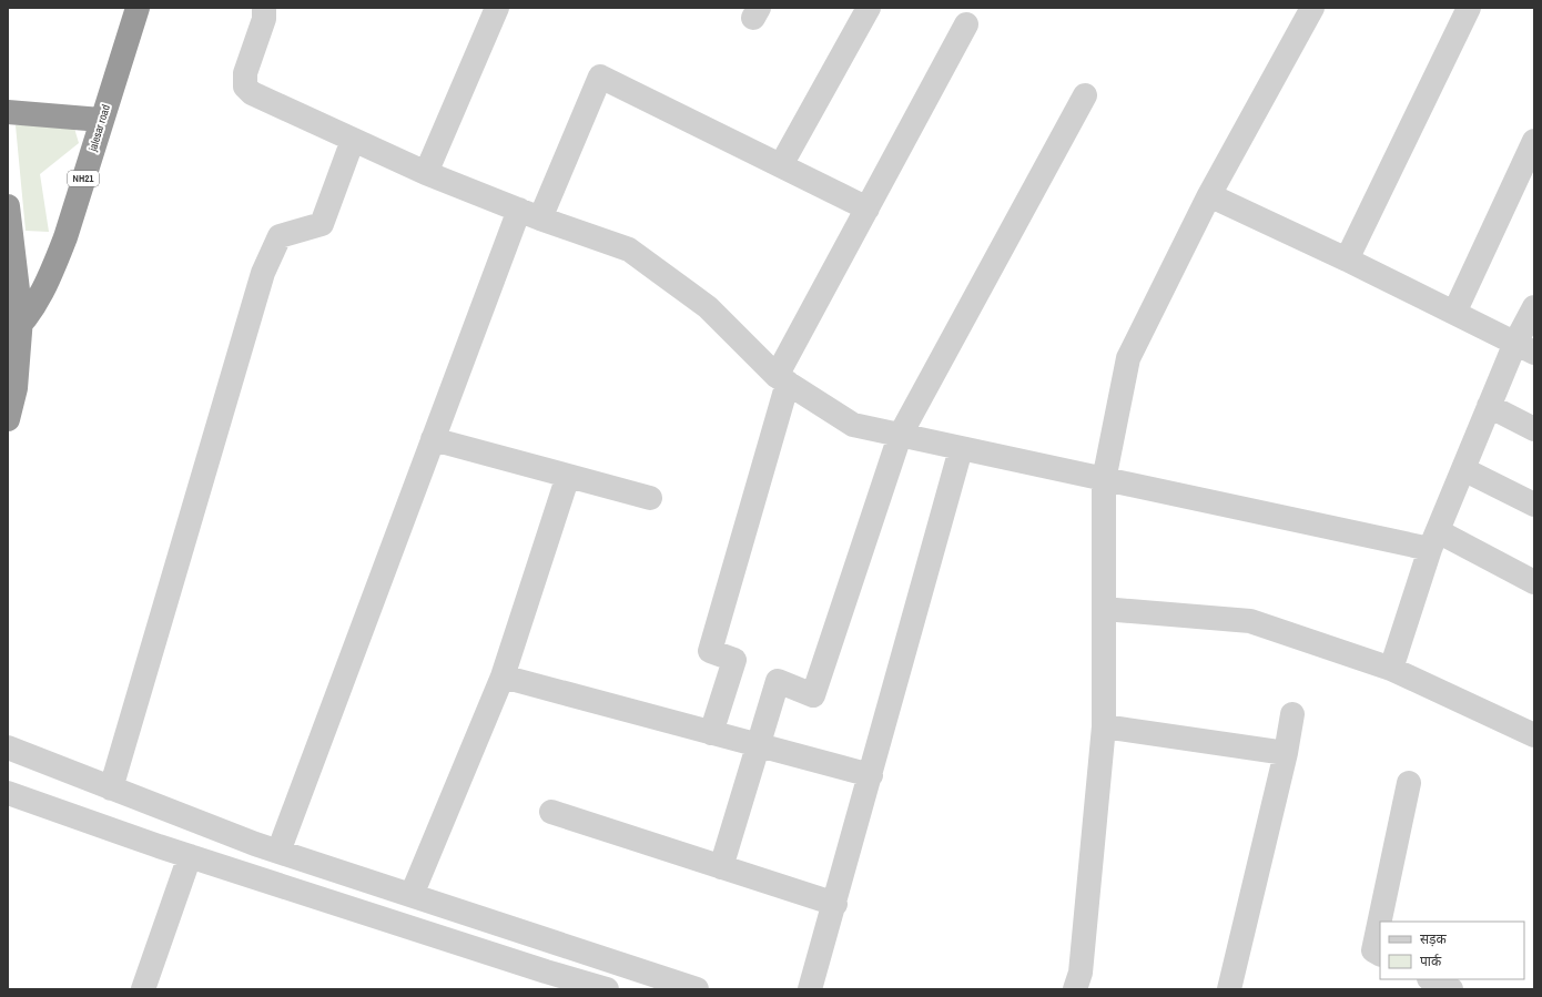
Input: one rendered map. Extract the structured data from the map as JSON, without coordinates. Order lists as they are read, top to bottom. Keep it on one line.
{"streets":{"highway":["jalesar road","NH21"]},"legend":["सड़क","पार्क"]}
